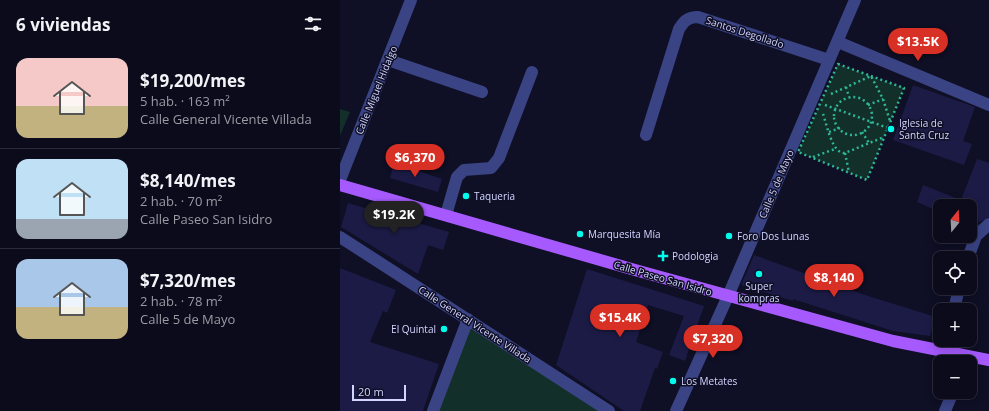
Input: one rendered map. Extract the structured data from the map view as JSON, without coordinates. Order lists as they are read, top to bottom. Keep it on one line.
{"streets":{"main road":["Calle Paseo San Isidro"],"street":["Santos Degollado","Calle Miguel Hidalgo","Calle 5 de Mayo","Calle General Vicente Villada"]},"crossings":[["Santos Degollado","Calle 5 de Mayo"],["Calle 5 de Mayo","Calle Paseo San Isidro"]],"places":{"other":["Iglesia de Santa Cruz","Taqueria","Marquesita Mía","Foro Dos Lunas","Super kompras","El Quintal","Los Metates"],"health":["Podologia"]},"scale_bar":"20 m","north":"top","page":{"heading":"6 viviendas","price":["$13.5K","$6,370","$19.2K","$8,140","$15.4K","$7,320"],"list":[{"name":"$19,200/mes","note":"5 hab. · 163 m² · Calle General Vicente Villada"},{"name":"$8,140/mes","note":"2 hab. · 70 m² · Calle Paseo San Isidro"},{"name":"$7,320/mes","note":"2 hab. · 78 m² · Calle 5 de Mayo"}],"map_buttons":["+","−"],"scale":"20 m"}}
